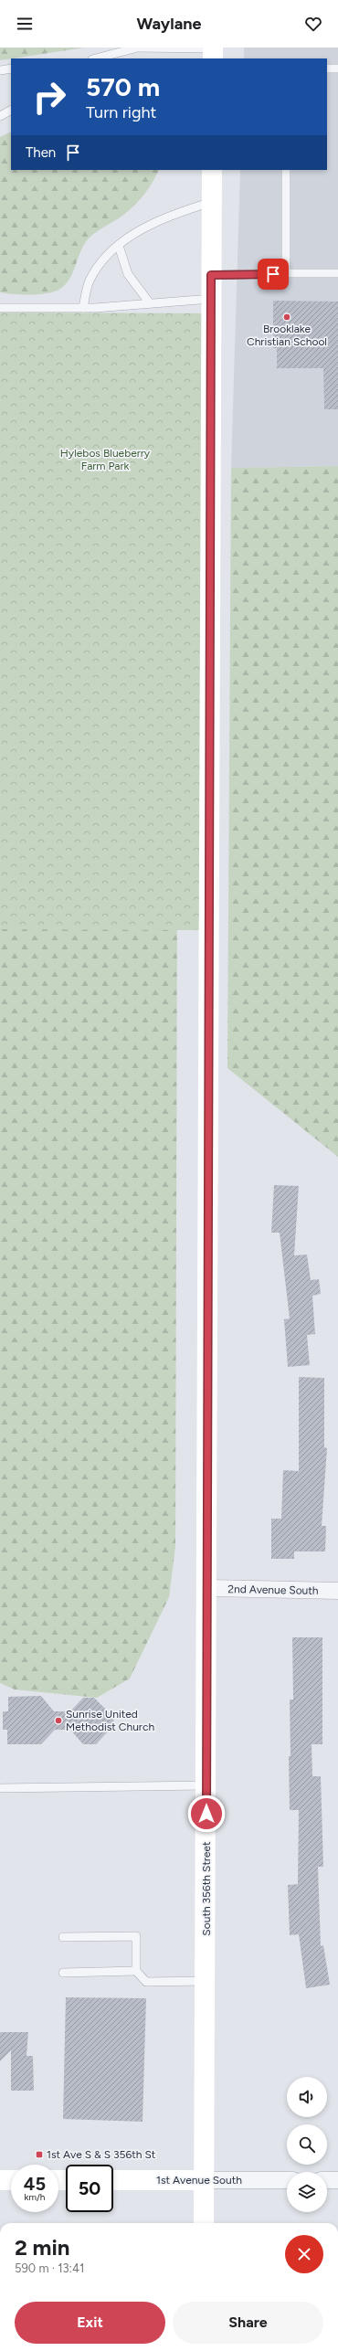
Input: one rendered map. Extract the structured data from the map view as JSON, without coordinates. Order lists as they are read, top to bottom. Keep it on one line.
{"streets":{"main road":["South 356th Street","1st Avenue South"],"street":["2nd Avenue South"]},"crossings":[["2nd Avenue South","South 356th Street"],["South 356th Street","1st Avenue South"]],"parks":["Hylebos Blueberry Farm Park"],"places":{"other":["Brooklake Christian School","Sunrise United Methodist Church"],"transit":["1st Ave S & S 356th St"]},"page":{"header":"Waylane","turn":["570 m","Turn right"],"then":"Then","speed":"45 km/h","limit":"50","heading":["2 min","590 m · 13:41"],"buttons":["Exit","Share"]}}
